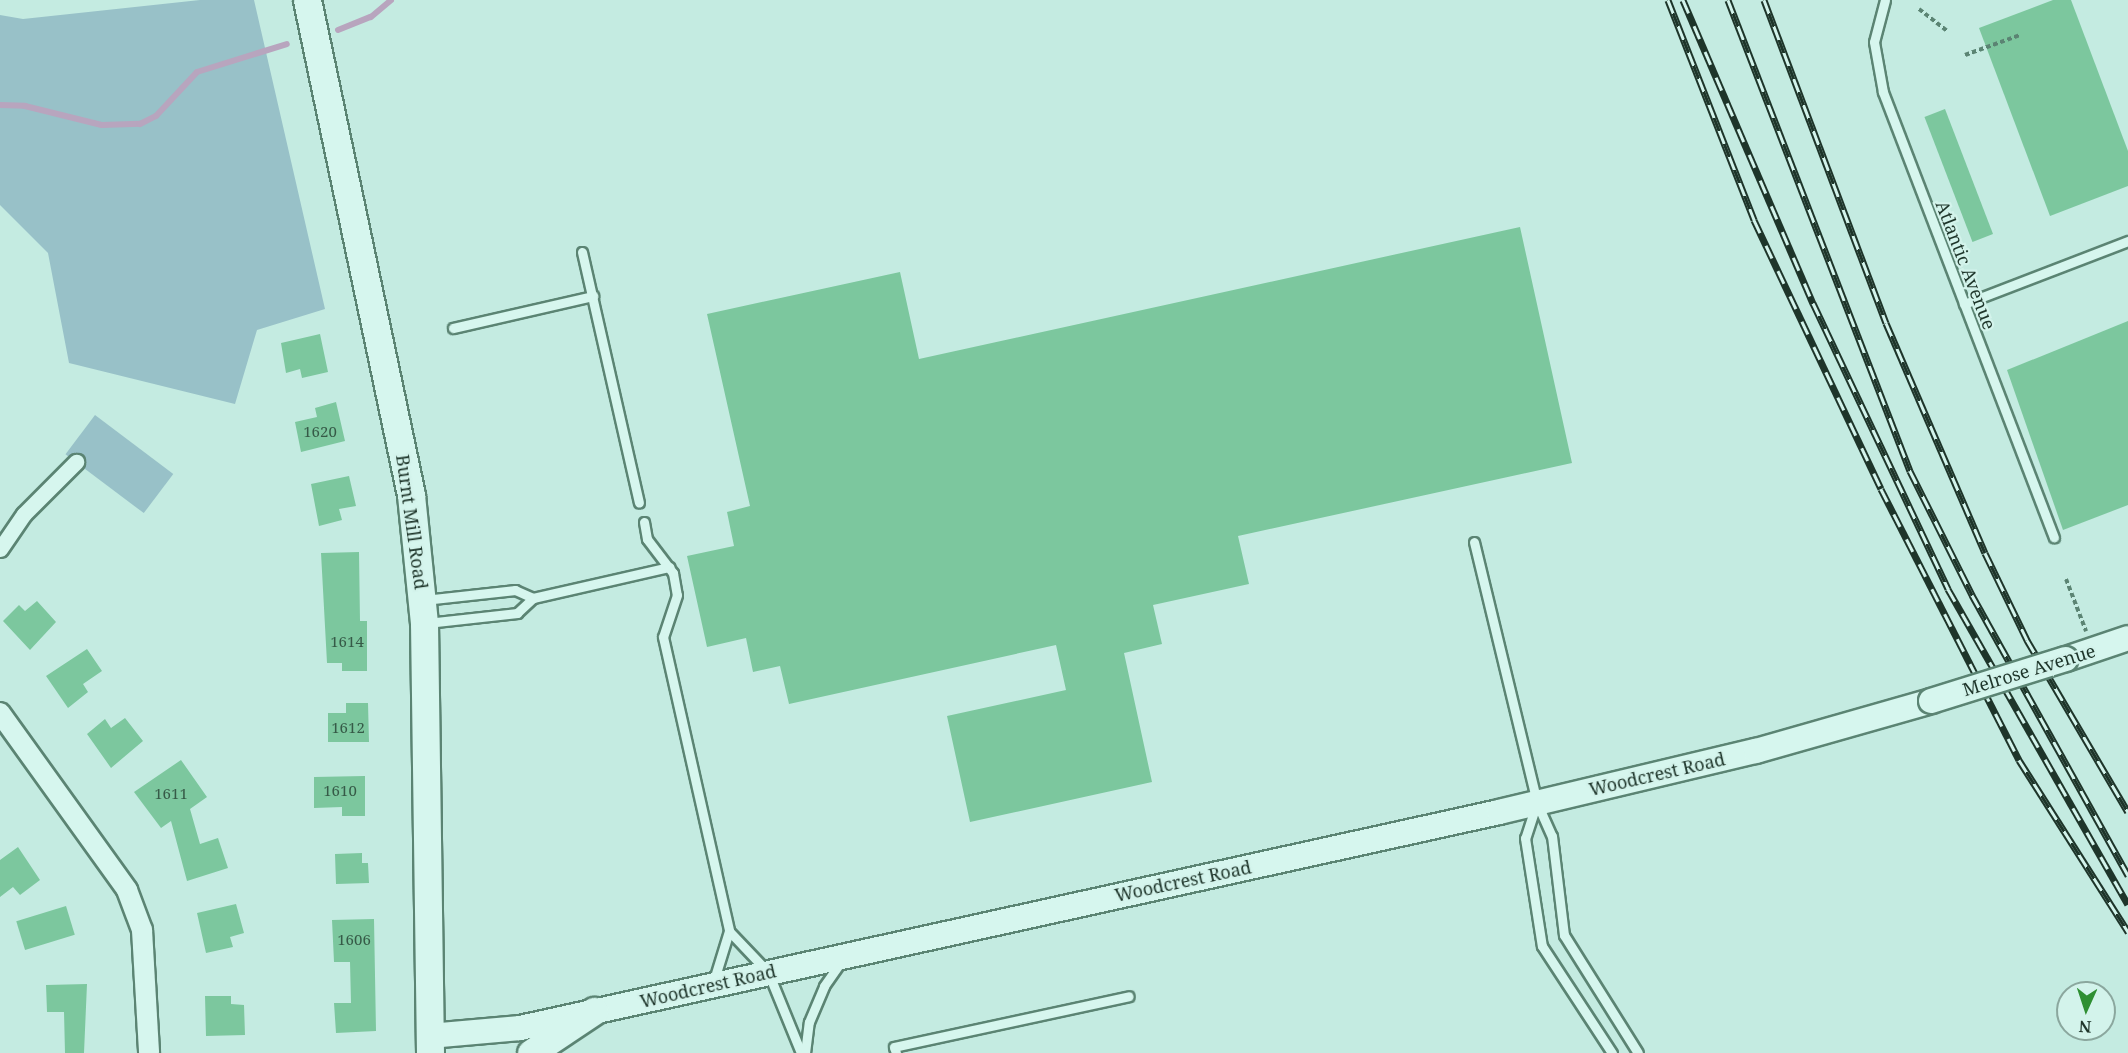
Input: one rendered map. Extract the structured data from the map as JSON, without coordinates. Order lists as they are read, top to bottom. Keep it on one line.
{"streets":{"main road":["Burnt Mill Road"],"street":["Melrose Avenue","Woodcrest Road"],"lane":["Atlantic Avenue"]},"crossings":[["Burnt Mill Road","Woodcrest Road"],["Melrose Avenue","Woodcrest Road"]],"house_numbers":["1620","1614","1612","1610","1611","1606"],"north":"bottom"}
